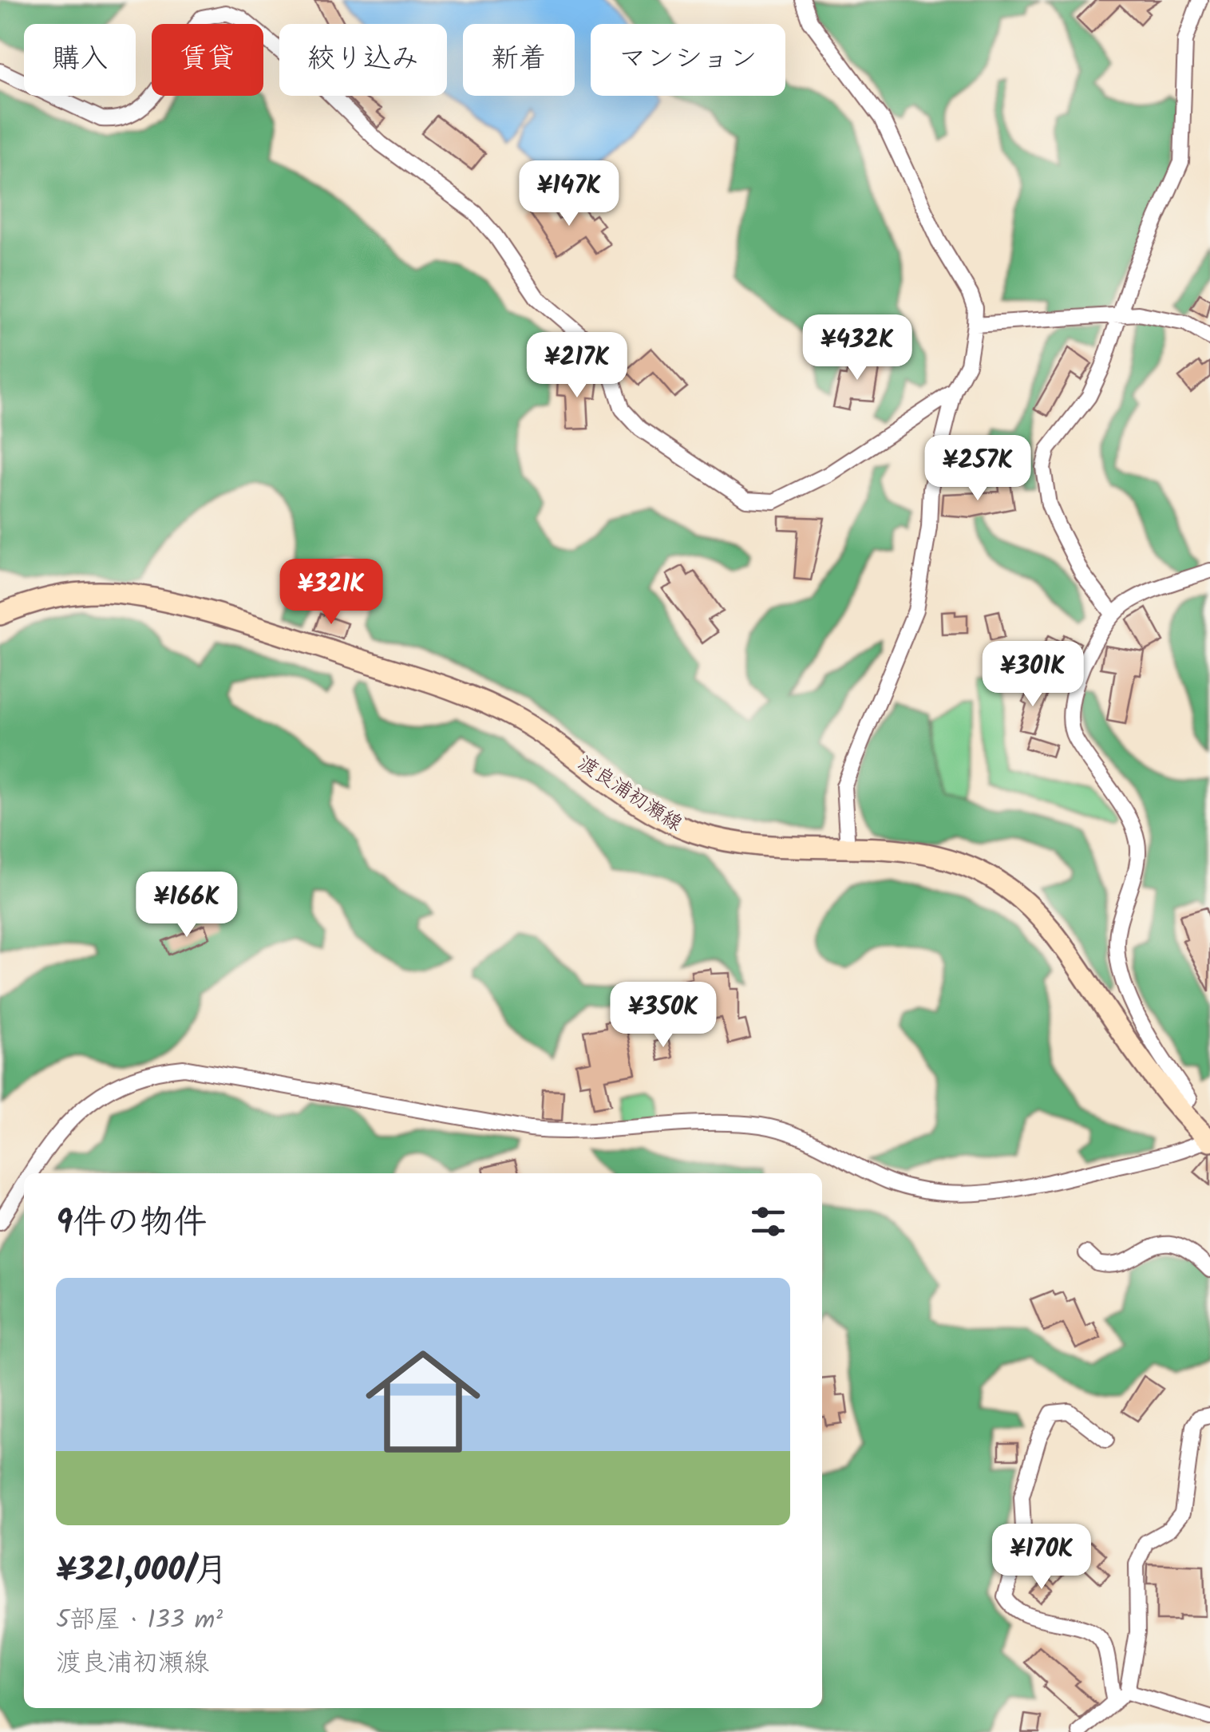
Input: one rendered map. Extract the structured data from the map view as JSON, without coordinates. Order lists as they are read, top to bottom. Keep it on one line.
{"streets":{"main road":["渡良浦初瀬線"]},"page":{"chip":["購入","賃貸","絞り込み","新着","マンション"],"price":["¥147K","¥432K","¥217K","¥257K","¥321K","¥301K","¥166K","¥350K","¥170K"],"heading":"9件の物件","list":[{"name":"¥321,000/月","note":"5部屋 · 133 m² · 渡良浦初瀬線"}]}}
